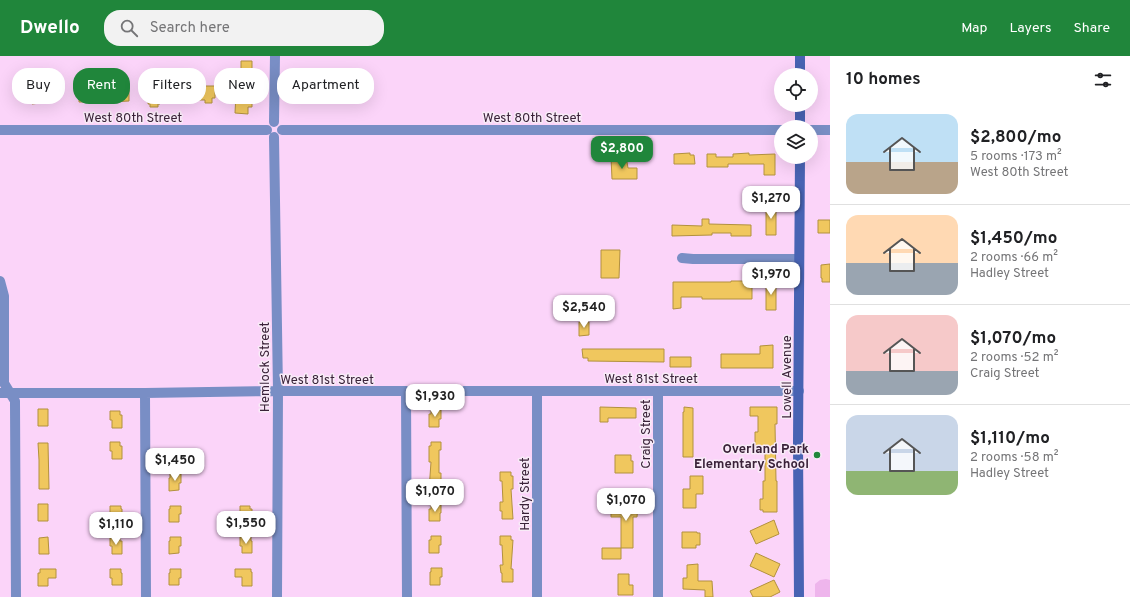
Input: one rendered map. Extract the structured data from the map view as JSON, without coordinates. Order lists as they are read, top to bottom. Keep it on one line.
{"streets":{"street":["West 80th Street","Hemlock Street","Lowell Avenue","West 81st Street","Craig Street","Hardy Street"]},"crossings":[["West 80th Street","Hemlock Street"],["Hemlock Street","West 81st Street"],["Lowell Avenue","West 81st Street"],["West 81st Street","Craig Street"],["West 81st Street","Hardy Street"]],"places":["Overland Park Elementary School"],"page":{"header":"Dwello","search":"Search here","nav":["Map","Layers","Share"],"heading":"10 homes","chip":["Buy","Rent","Filters","New","Apartment"],"list":[{"name":"$2,800/mo","note":"5 rooms · 173 m² · West 80th Street"},{"name":"$1,450/mo","note":"2 rooms · 66 m² · Hadley Street"},{"name":"$1,070/mo","note":"2 rooms · 52 m² · Craig Street"},{"name":"$1,110/mo","note":"2 rooms · 58 m² · Hadley Street"}],"price":["$2,800","$1,270","$1,970","$2,540","$1,930","$1,450","$1,070","$1,070","$1,550","$1,110"]}}
